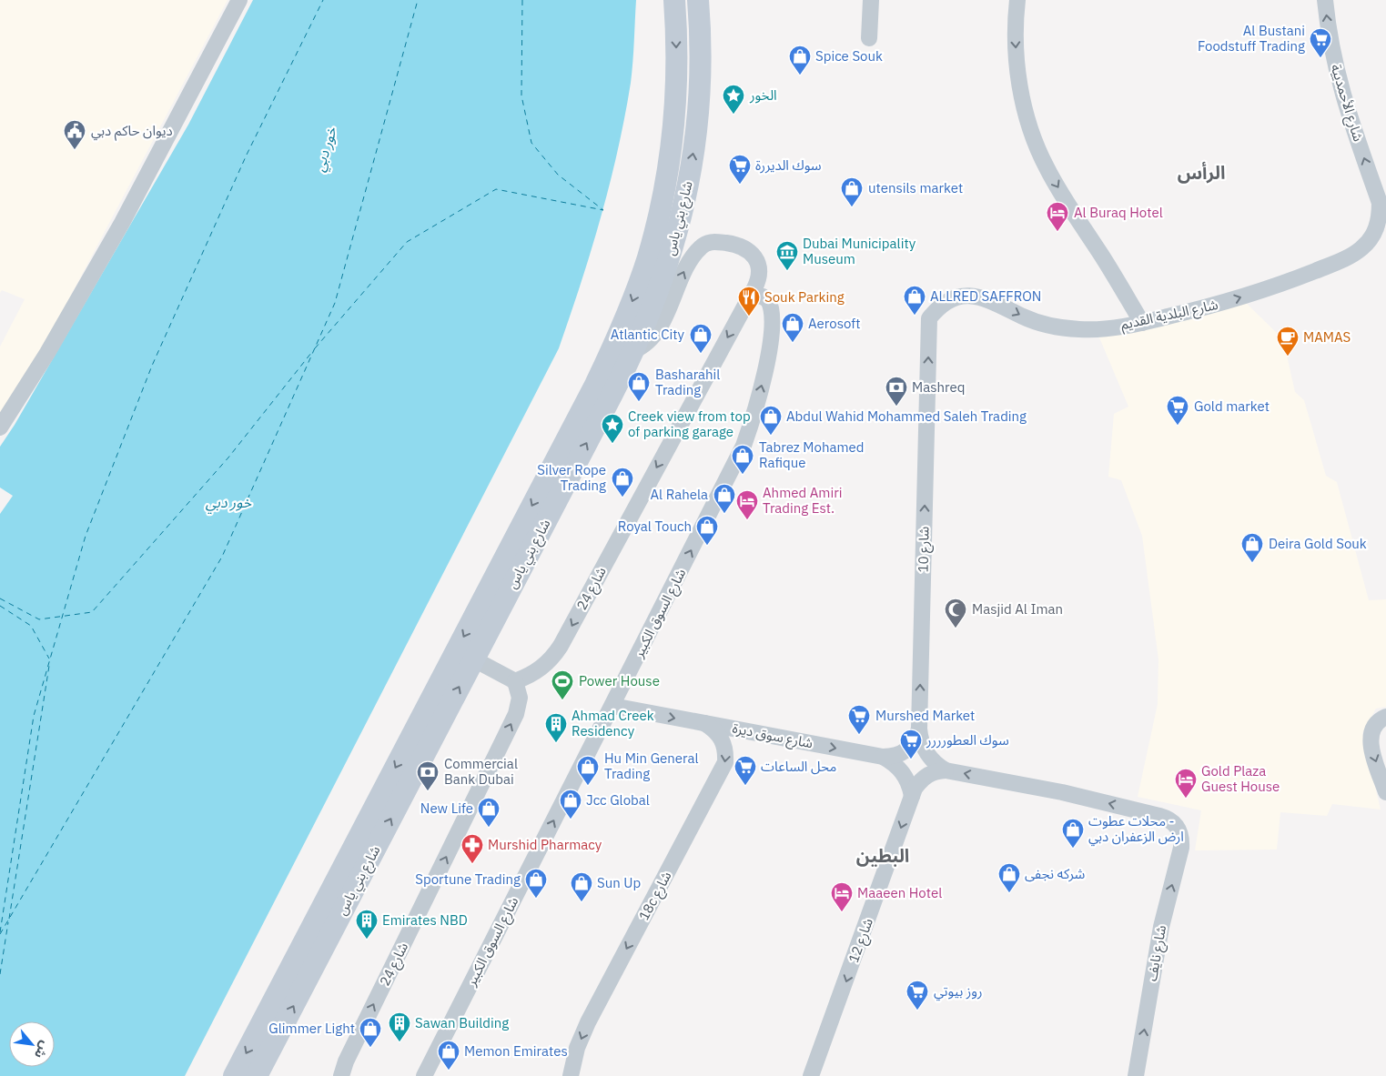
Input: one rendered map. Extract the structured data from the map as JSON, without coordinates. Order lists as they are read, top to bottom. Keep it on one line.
{"streets":{"main road":["شارع بني ياس"],"street":["شارع الأحمديية","شارع البلدية القديم","شارع 10","شارع 24","شارع السوق الكبير","شارع سوق ديرة","18c شارع","شارع 12","شارع نايف"]},"crossings":[["شارع الأحمديية","شارع البلدية القديم"],["شارع بني ياس","شارع 24"],["شارع البلدية القديم","شارع 10"],["شارع 10","شارع سوق ديرة"],["شارع 24","شارع السوق الكبير"],["شارع السوق الكبير","شارع سوق ديرة"],["شارع سوق ديرة","18c شارع"],["شارع سوق ديرة","شارع 12"],["شارع 12","شارع نايف"]],"one_way":["شارع الأحمديية","شارع البلدية القديم","شارع 10","شارع السوق الكبير","شارع سوق ديرة","18c شارع","شارع 12"],"districts":["الرأس","البطين"],"water":["خور دبي"],"places":{"supermarket":["Al Bustani Foodstuff Trading","سوك الديررة","Gold market","Murshed Market","سوك العطورررر","محل الساعات","روز بيوتي"],"shop":["Spice Souk","utensils market","ALLRED SAFFRON","Aerosoft","Atlantic City","Basharahil Trading","Abdul Wahid Mohammed Saleh Trading","Tabrez Mohamed Rafique","Silver Rope Trading","Al Rahela","Royal Touch","Deira Gold Souk","Hu Min General Trading","Jcc Global","New Life","محلات عطوت - ارض الزعفران دبي","شرکه نجفی","Sportune Trading","Sun Up","Glimmer Light","Memon Emirates"],"place":["الخور","Creek view from top of parking garage"],"public building":["ديوان حاكم دبي"],"hotel":["Al Buraq Hotel","Ahmed Amiri Trading Est.","Gold Plaza Guest House","Maaeen Hotel"],"museum":["Dubai Municipality Museum"],"restaurant":["Souk Parking"],"cafe":["MAMAS"],"bank":["Mashreq","Commercial Bank Dubai"],"mosque":["Masjid Al Iman"],"sports":["Power House"],"building":["Ahmad Creek Residency","Emirates NBD","Sawan Building"],"pharmacy":["Murshid Pharmacy"]},"north":"bottom right"}
